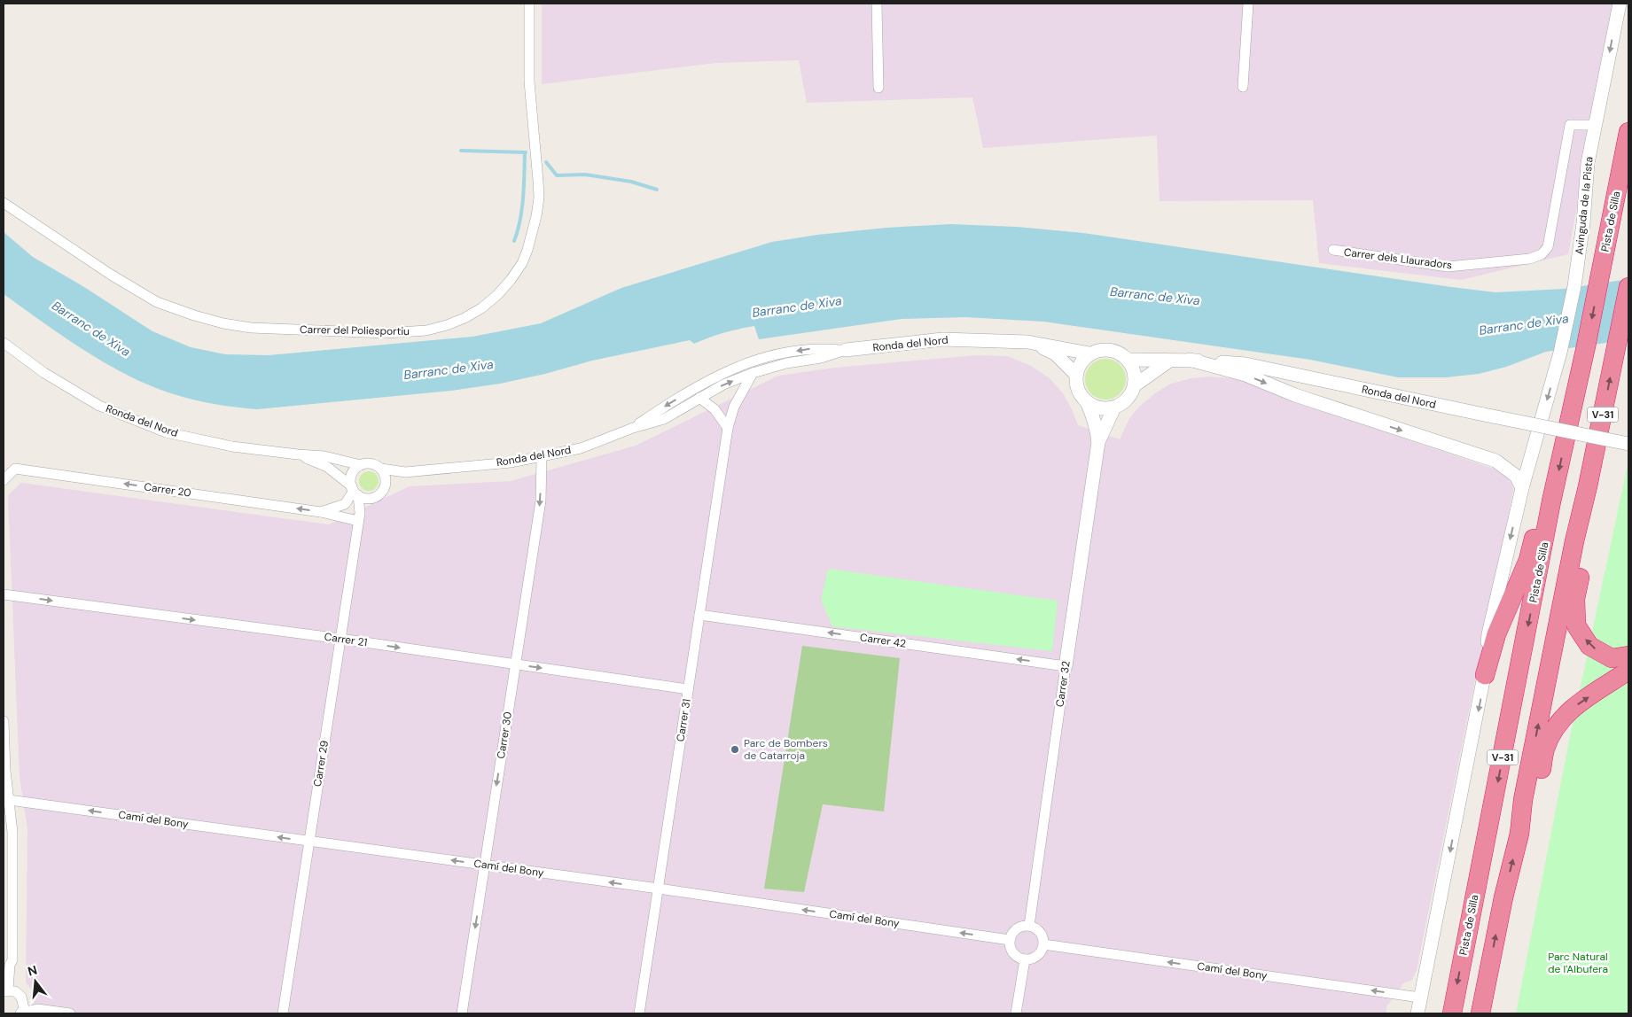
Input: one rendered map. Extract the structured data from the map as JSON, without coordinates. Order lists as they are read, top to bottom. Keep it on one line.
{"streets":{"highway":["Pista de Silla","V-31"],"street":["Avinguda de la Pista","Carrer dels Llauradors","Carrer del Poliesportiu","Ronda del Nord","Carrer 20","Carrer 21","Carrer 42","Carrer 32","Carrer 31","Carrer 30","Carrer 29","Camí del Bony"]},"crossings":[["Avinguda de la Pista","Carrer dels Llauradors"],["Avinguda de la Pista","Camí del Bony"],["Ronda del Nord","Carrer 20"],["Ronda del Nord","Carrer 32"],["Ronda del Nord","Carrer 31"],["Ronda del Nord","Carrer 30"],["Ronda del Nord","Carrer 29"],["Carrer 20","Carrer 29"],["Carrer 21","Carrer 31"],["Carrer 21","Carrer 30"],["Carrer 21","Carrer 29"],["Carrer 42","Carrer 32"],["Carrer 42","Carrer 31"],["Carrer 32","Camí del Bony"],["Carrer 31","Camí del Bony"],["Carrer 30","Camí del Bony"],["Carrer 29","Camí del Bony"]],"one_way":["Avinguda de la Pista","Carrer 20","Carrer 21","Carrer 42","Carrer 30","Camí del Bony"],"water":["Barranc de Xiva"],"parks":["Parc Natural de l'Albufera"],"places":["Parc de Bombers de Catarroja"],"north":"top"}
